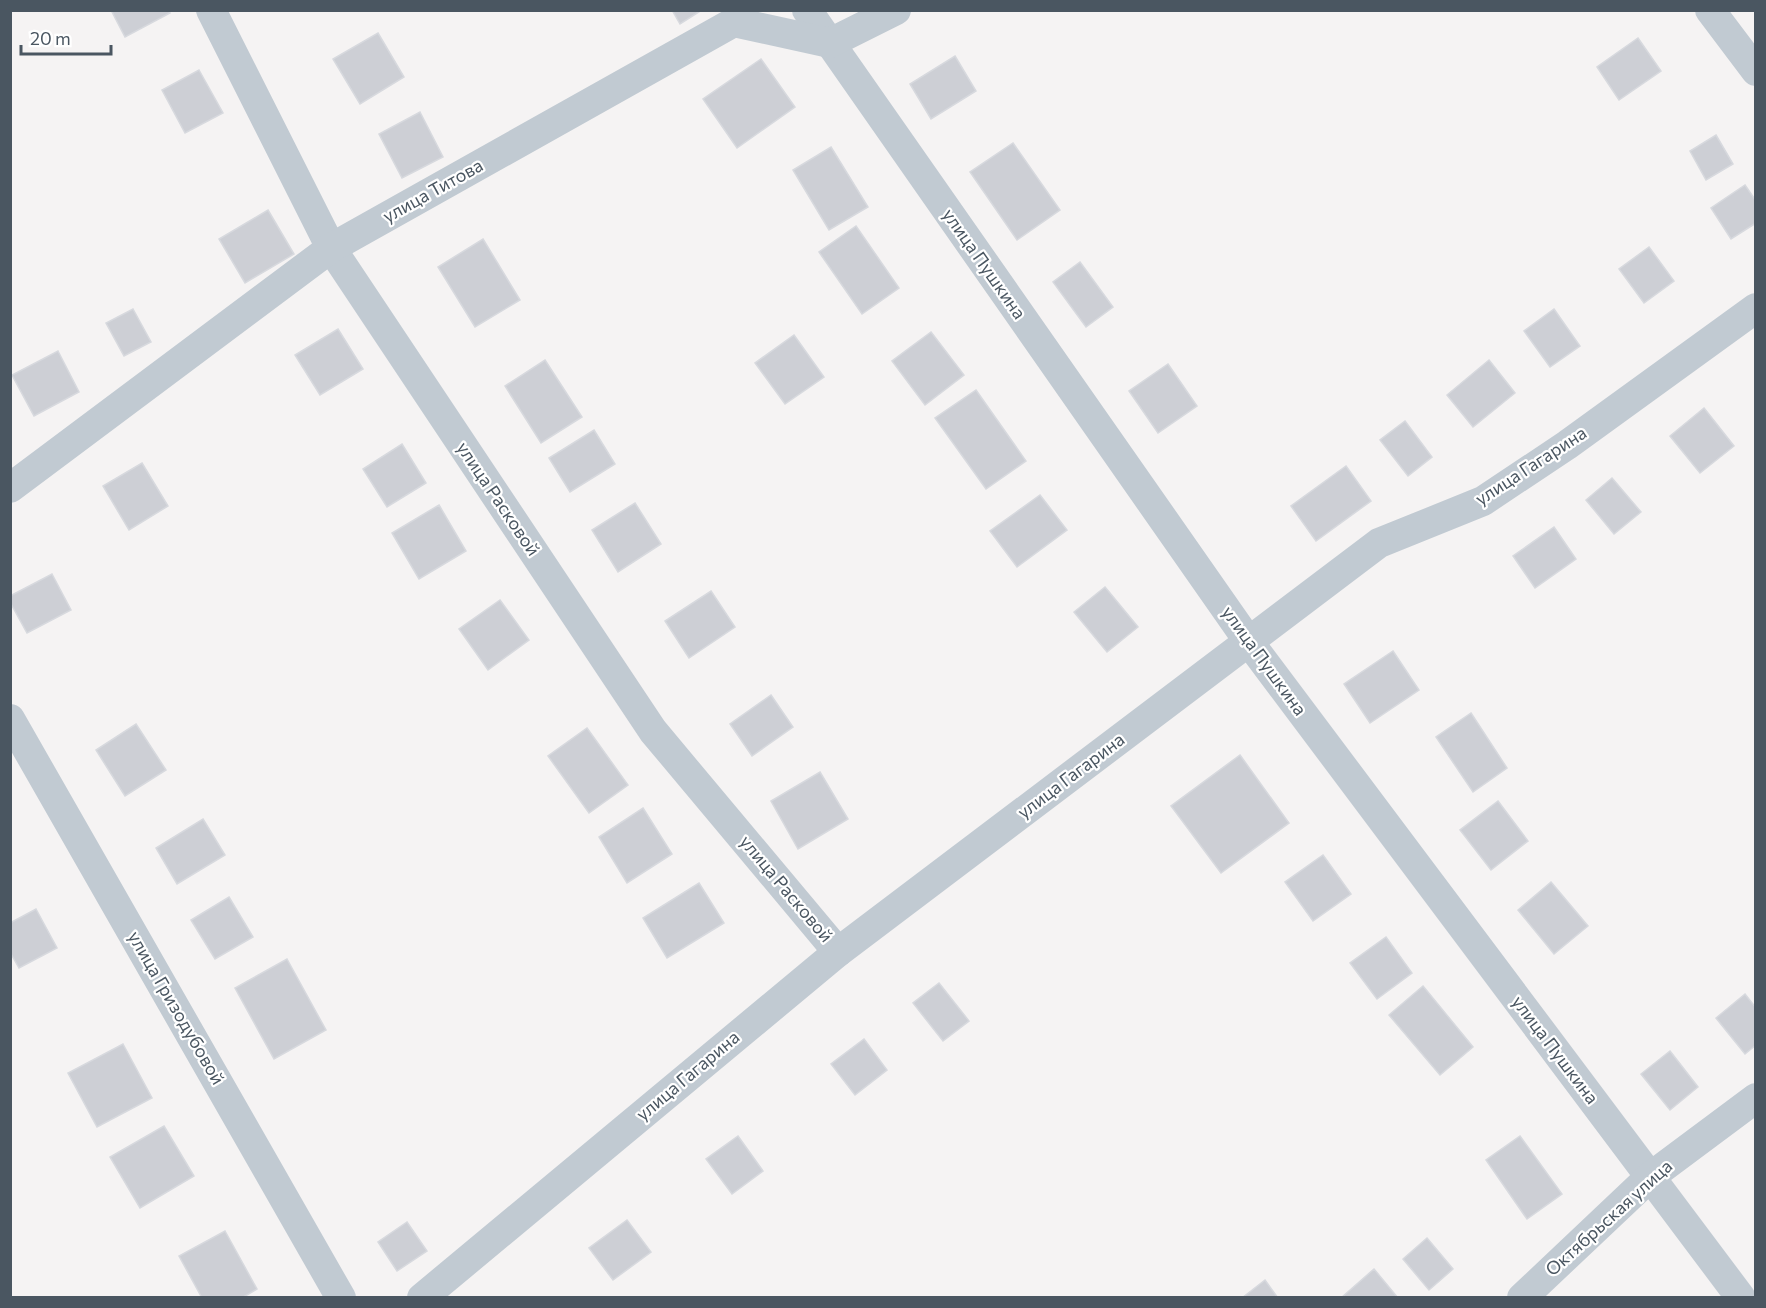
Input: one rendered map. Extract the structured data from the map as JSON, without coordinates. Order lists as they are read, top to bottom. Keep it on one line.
{"streets":{"street":["улица Титова","улица Пушкина","улица Гагарина","улица Расковой","улица Гризодубовой","Октябрьская улица"]},"crossings":[["улица Титова","улица Пушкина"],["улица Титова","улица Расковой"],["улица Пушкина","улица Гагарина"],["улица Пушкина","Октябрьская улица"],["улица Гагарина","улица Расковой"]],"scale_bar":"20 m"}
